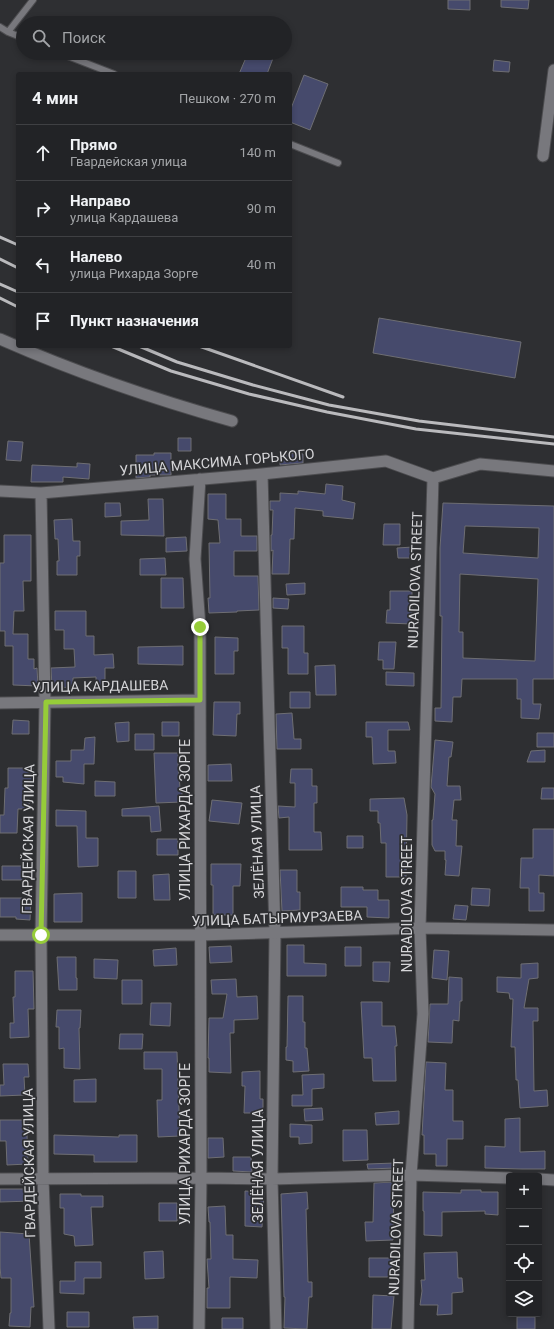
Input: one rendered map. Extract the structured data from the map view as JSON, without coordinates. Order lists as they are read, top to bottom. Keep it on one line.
{"streets":{"street":["УЛИЦА МАКСИМА ГОРЬКОГО","NURADILOVA STREET","УЛИЦА КАРДАШЕВА","УЛИЦА РИХАРДА ЗОРГЕ","ГВАРДЕЙСКАЯ УЛИЦА","ЗЕЛЁНАЯ УЛИЦА","УЛИЦА БАТЫРМУРЗАЕВА"]},"crossings":[["УЛИЦА МАКСИМА ГОРЬКОГО","NURADILOVA STREET"],["УЛИЦА МАКСИМА ГОРЬКОГО","УЛИЦА РИХАРДА ЗОРГЕ"],["УЛИЦА МАКСИМА ГОРЬКОГО","ГВАРДЕЙСКАЯ УЛИЦА"],["УЛИЦА МАКСИМА ГОРЬКОГО","ЗЕЛЁНАЯ УЛИЦА"],["NURADILOVA STREET","УЛИЦА БАТЫРМУРЗАЕВА"],["УЛИЦА КАРДАШЕВА","УЛИЦА РИХАРДА ЗОРГЕ"],["УЛИЦА КАРДАШЕВА","ГВАРДЕЙСКАЯ УЛИЦА"],["УЛИЦА РИХАРДА ЗОРГЕ","УЛИЦА БАТЫРМУРЗАЕВА"],["ГВАРДЕЙСКАЯ УЛИЦА","УЛИЦА БАТЫРМУРЗАЕВА"],["ЗЕЛЁНАЯ УЛИЦА","УЛИЦА БАТЫРМУРЗАЕВА"]],"page":{"search":"Поиск","heading":["4 мин","Пешком · 270 m"],"list":[["Прямо","Гвардейская улица","140 m"],["Направо","улица Кардашева","90 m"],["Налево","улица Рихарда Зорге","40 m"],"Пункт назначения"],"map_buttons":["+","−"]}}
